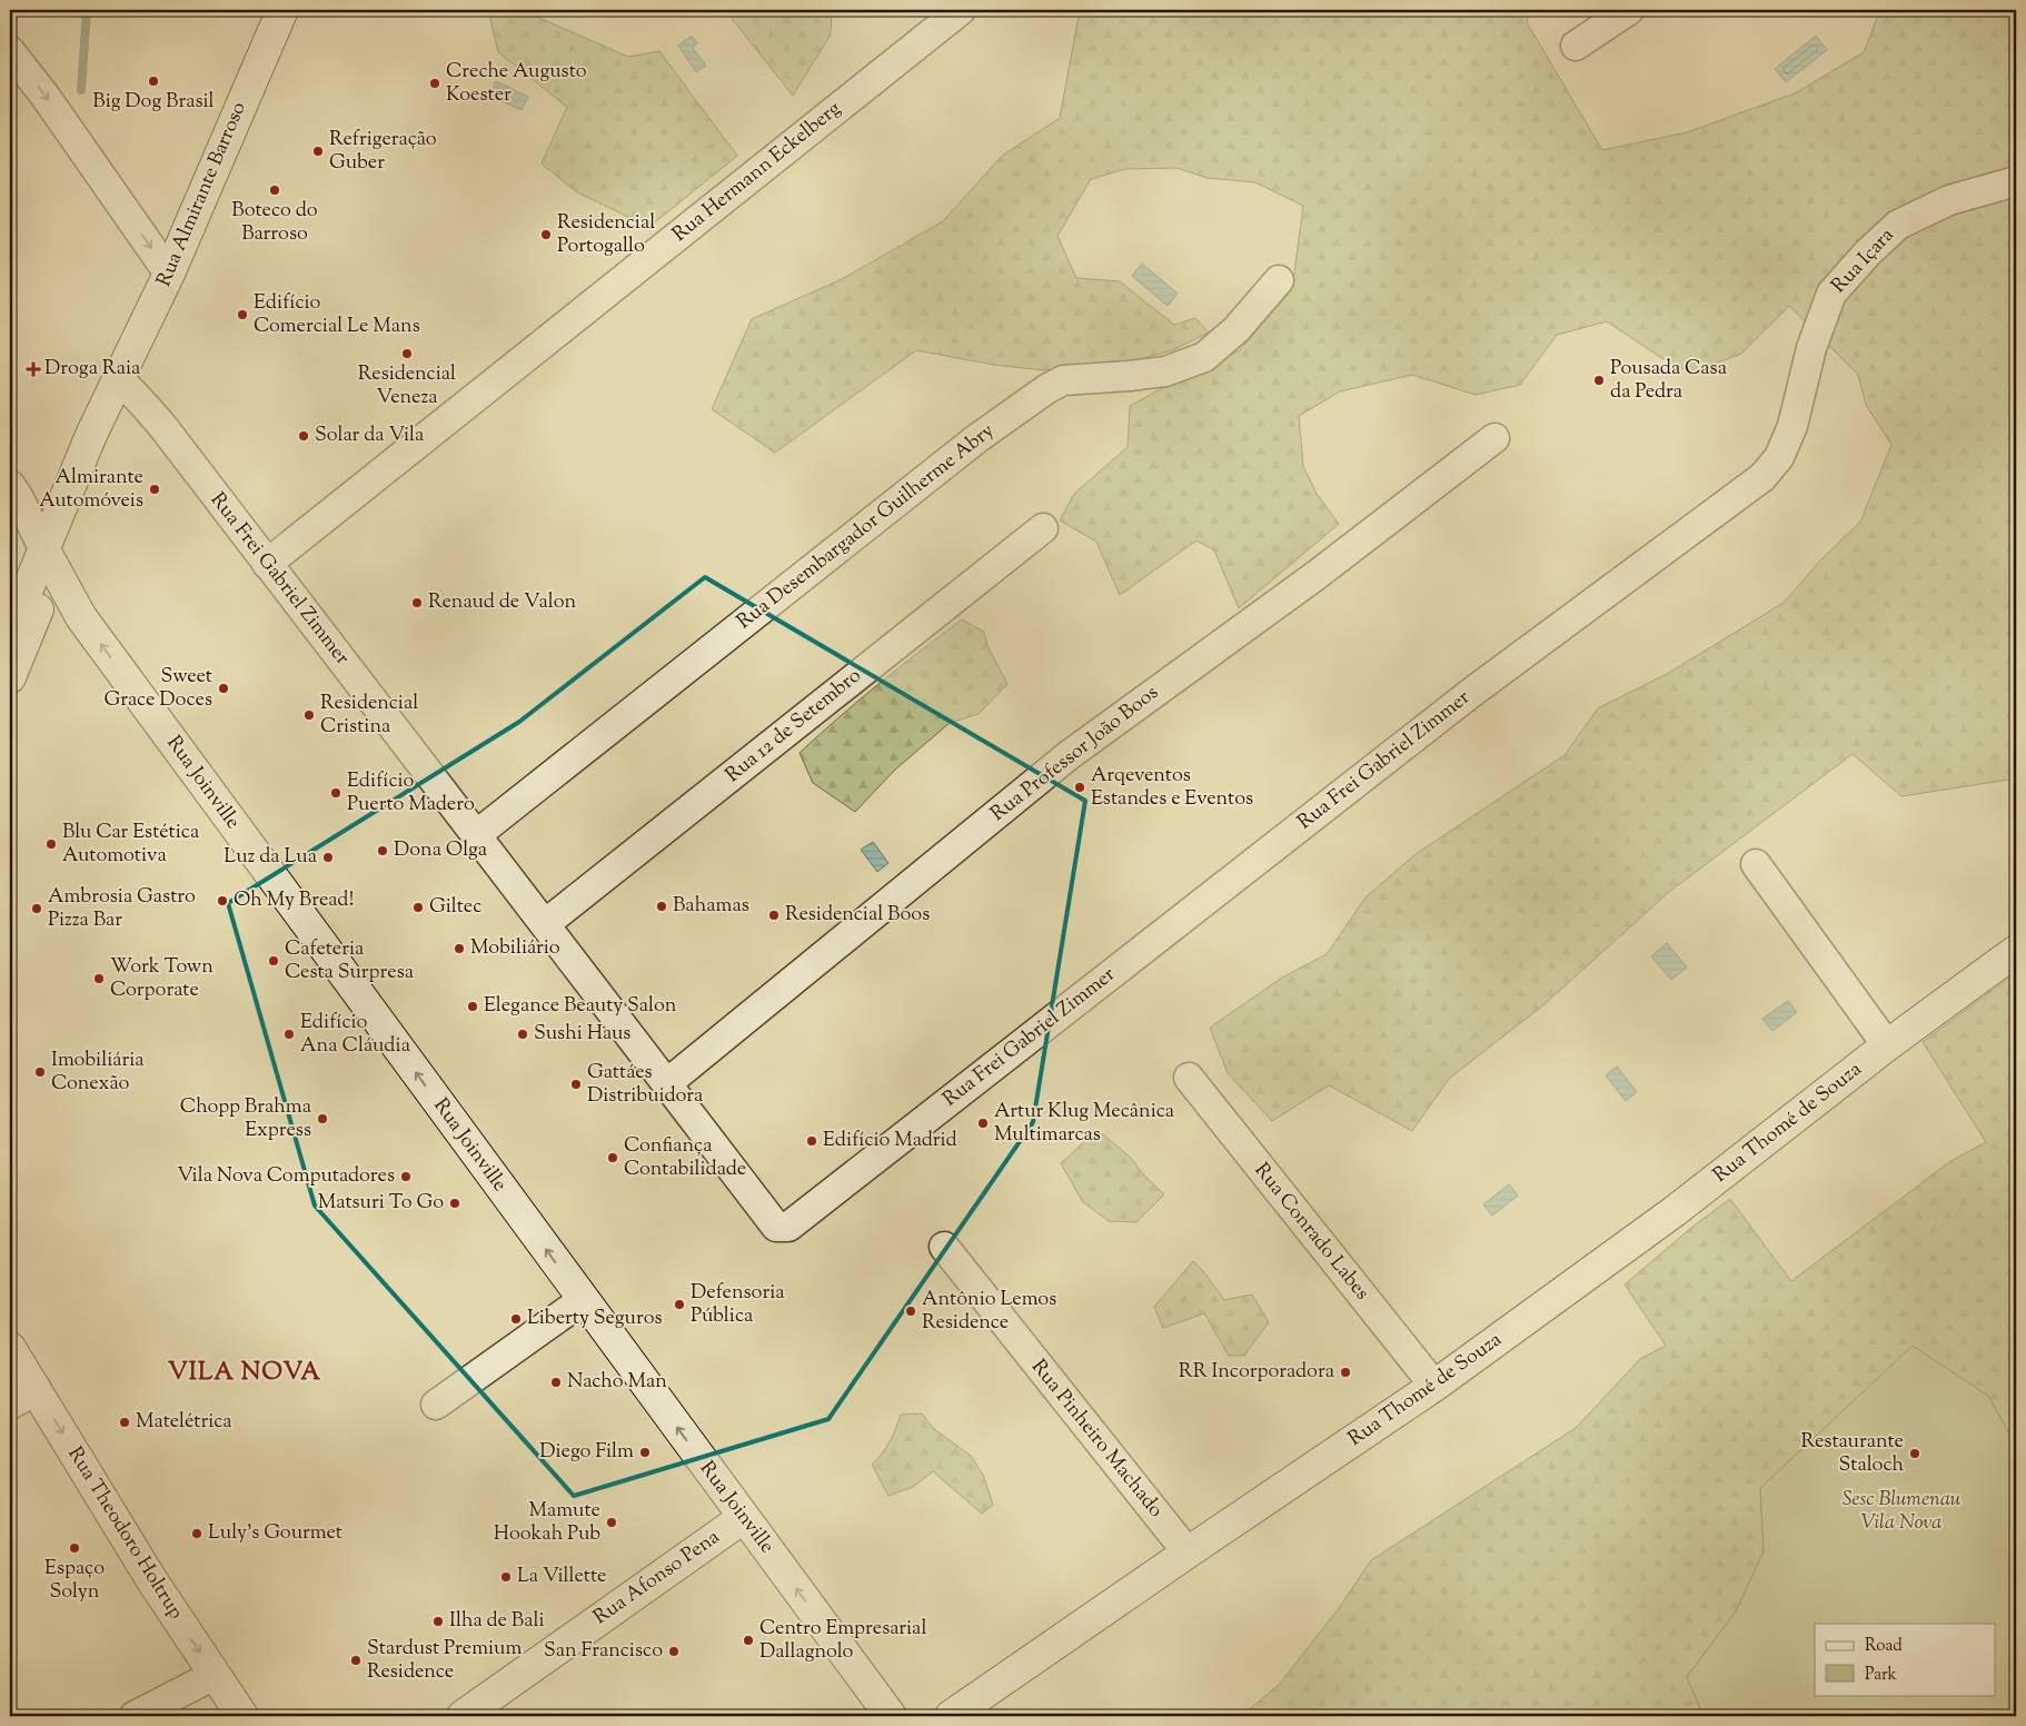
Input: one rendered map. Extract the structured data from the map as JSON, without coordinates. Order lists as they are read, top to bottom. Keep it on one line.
{"streets":{"main road":["Rua Almirante Barroso","Rua Joinville","Rua Thomé de Souza","Rua Theodoro Holtrup","Rua Afonso Pena"],"street":["Rua Hermann Eckelberg","Rua Içara","Rua Desembargador Guilherme Abry","Rua Frei Gabriel Zimmer","Rua 12 de Setembro","Rua Professor João Boos","Rua Conrado Labes","Rua Pinheiro Machado"]},"crossings":[["Rua Hermann Eckelberg","Rua Frei Gabriel Zimmer"],["Rua Almirante Barroso","Rua Frei Gabriel Zimmer"],["Rua Almirante Barroso","Rua Joinville"],["Rua Içara","Rua Frei Gabriel Zimmer"],["Rua Desembargador Guilherme Abry","Rua Frei Gabriel Zimmer"],["Rua Frei Gabriel Zimmer","Rua 12 de Setembro"],["Rua Frei Gabriel Zimmer","Rua Professor João Boos"],["Rua Joinville","Rua Afonso Pena"],["Rua Thomé de Souza","Rua Conrado Labes"],["Rua Thomé de Souza","Rua Pinheiro Machado"]],"one_way":["Rua Joinville","Rua Theodoro Holtrup"],"districts":["VILA NOVA"],"parks":["Sesc Blumenau Vila Nova"],"places":{"other":["Big Dog Brasil","Creche Augusto Koester","Refrigeração Guber","Boteco do Barroso","Residencial Portogallo","Edifício Comercial Le Mans","Residencial Veneza","Pousada Casa da Pedra","Solar da Vila","Almirante Automóveis","Renaud de Valon","Sweet Grace Doces","Residencial Cristina","Arqeventos Estandes e Eventos","Edifício Puerto Madero","Blu Car Estética Automotiva","Dona Olga","Luz da Lua","Oh My Bread!","Bahamas","Giltec","Ambrosia Gastro Pizza Bar","Residencial Boos","Mobiliário","Cafeteria Cesta Surpresa","Work Town Corporate","Elegance Beauty Salon","Edifício Ana Cláudia","Sushi Haus","Imobiliária Conexão","Gattáes Distribuidora","Chopp Brahma Express","Artur Klug Mecânica Multimarcas","Edifício Madrid","Confiança Contabilidade","Vila Nova Computadores","Matsuri To Go","Defensoria Pública","Antônio Lemos Residence","Liberty Seguros","RR Incorporadora","Nacho Man","Matelétrica","Diego Film","Restaurante Staloch","Mamute Hookah Pub","Luly's Gourmet","Espaço Solyn","La Villette","Ilha de Bali","Centro Empresarial Dallagnolo","San Francisco","Stardust Premium Residence"],"health":["Droga Raia"]},"legend":["Road","Park"]}
